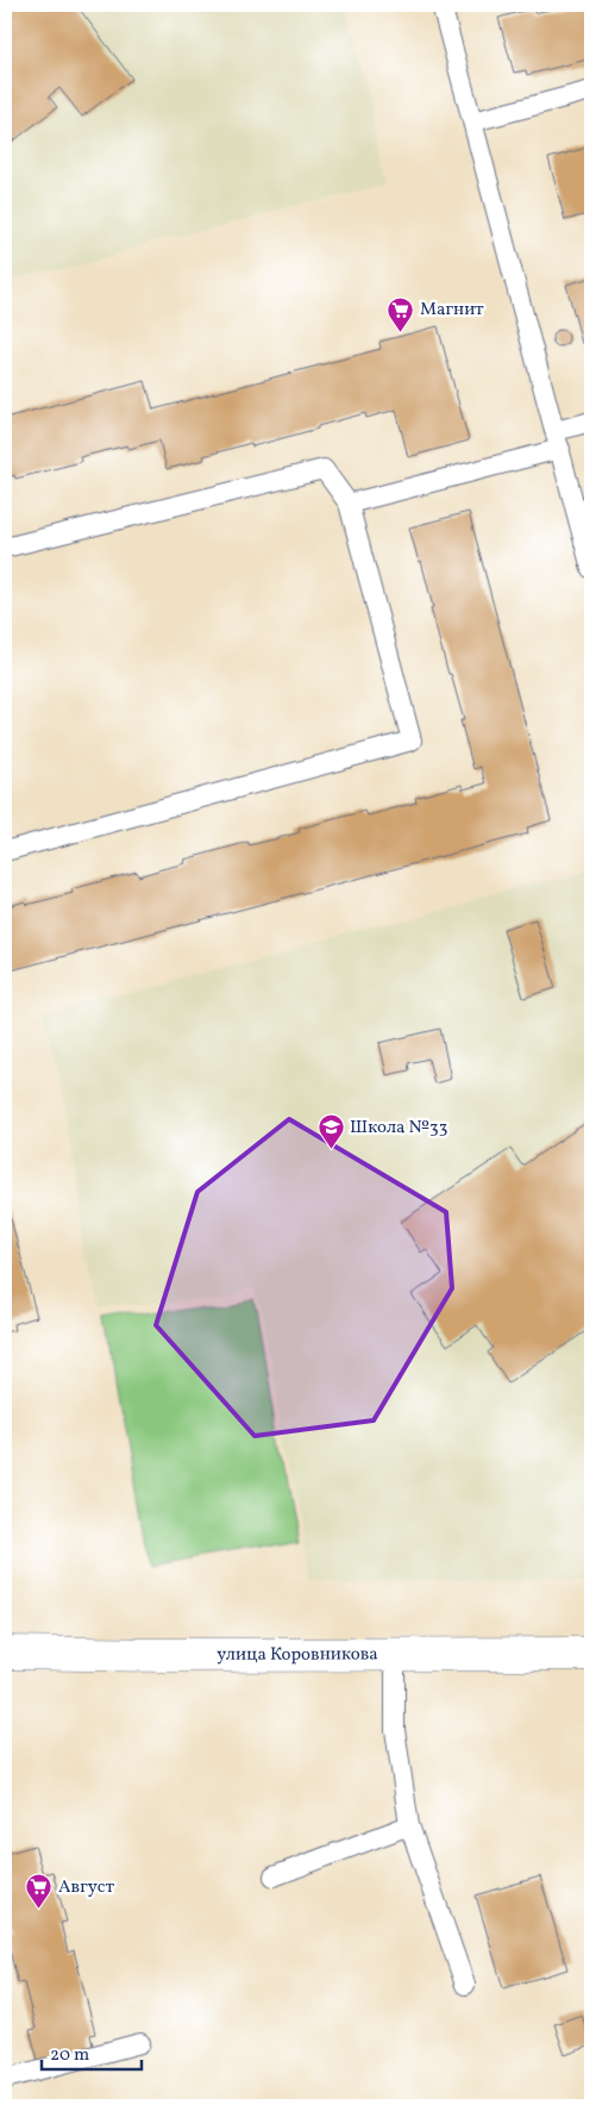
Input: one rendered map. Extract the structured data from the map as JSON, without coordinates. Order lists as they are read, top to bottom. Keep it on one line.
{"streets":{"street":["улица Коровникова"]},"places":{"supermarket":["Магнит","Август"],"school or university":["Школа №33"]},"scale_bar":"20 m"}
